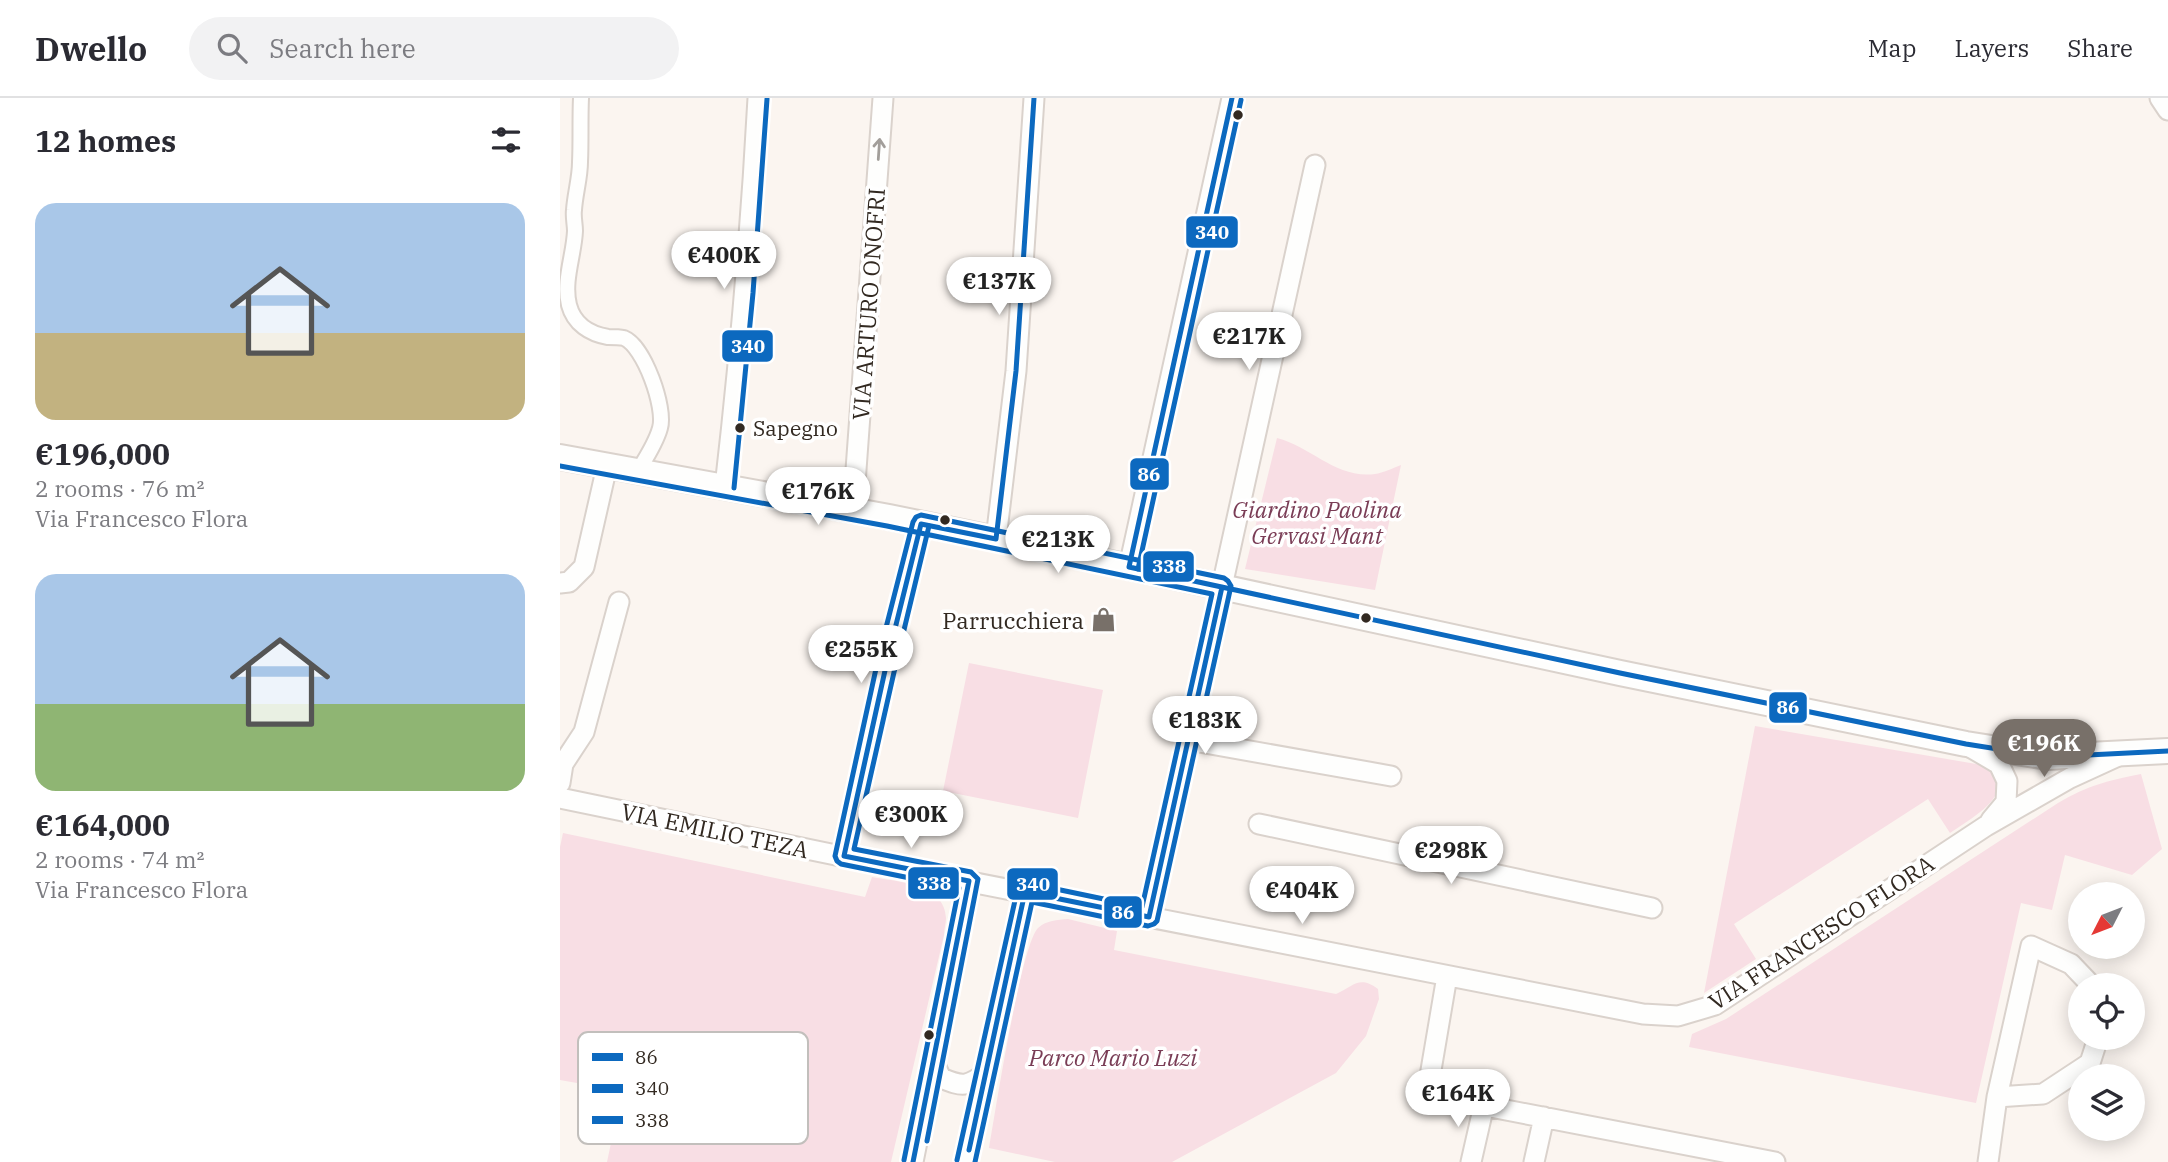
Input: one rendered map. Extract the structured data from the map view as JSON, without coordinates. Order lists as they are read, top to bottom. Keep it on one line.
{"streets":{"street":["VIA ARTURO ONOFRI","VIA EMILIO TEZA","VIA FRANCESCO FLORA"]},"crossings":[["VIA EMILIO TEZA","VIA FRANCESCO FLORA"]],"parks":["Giardino Paolina Gervasi Mant","Parco Mario Luzi"],"places":{"other":["Sapegno"],"shop":["Parrucchiera"]},"lines":["transit line 86","transit line 340","transit line 338"],"legend":["86","340","338"],"north":"bottom left","page":{"header":"Dwello","search":"Search here","nav":["Map","Layers","Share"],"heading":"12 homes","list":[{"name":"€196,000","note":"2 rooms · 76 m² · Via Francesco Flora"},{"name":"€164,000","note":"2 rooms · 74 m² · Via Francesco Flora"}],"price":["€400K","€137K","€217K","€176K","€213K","€255K","€183K","€196K","€300K","€298K","€404K","€164K"]}}
